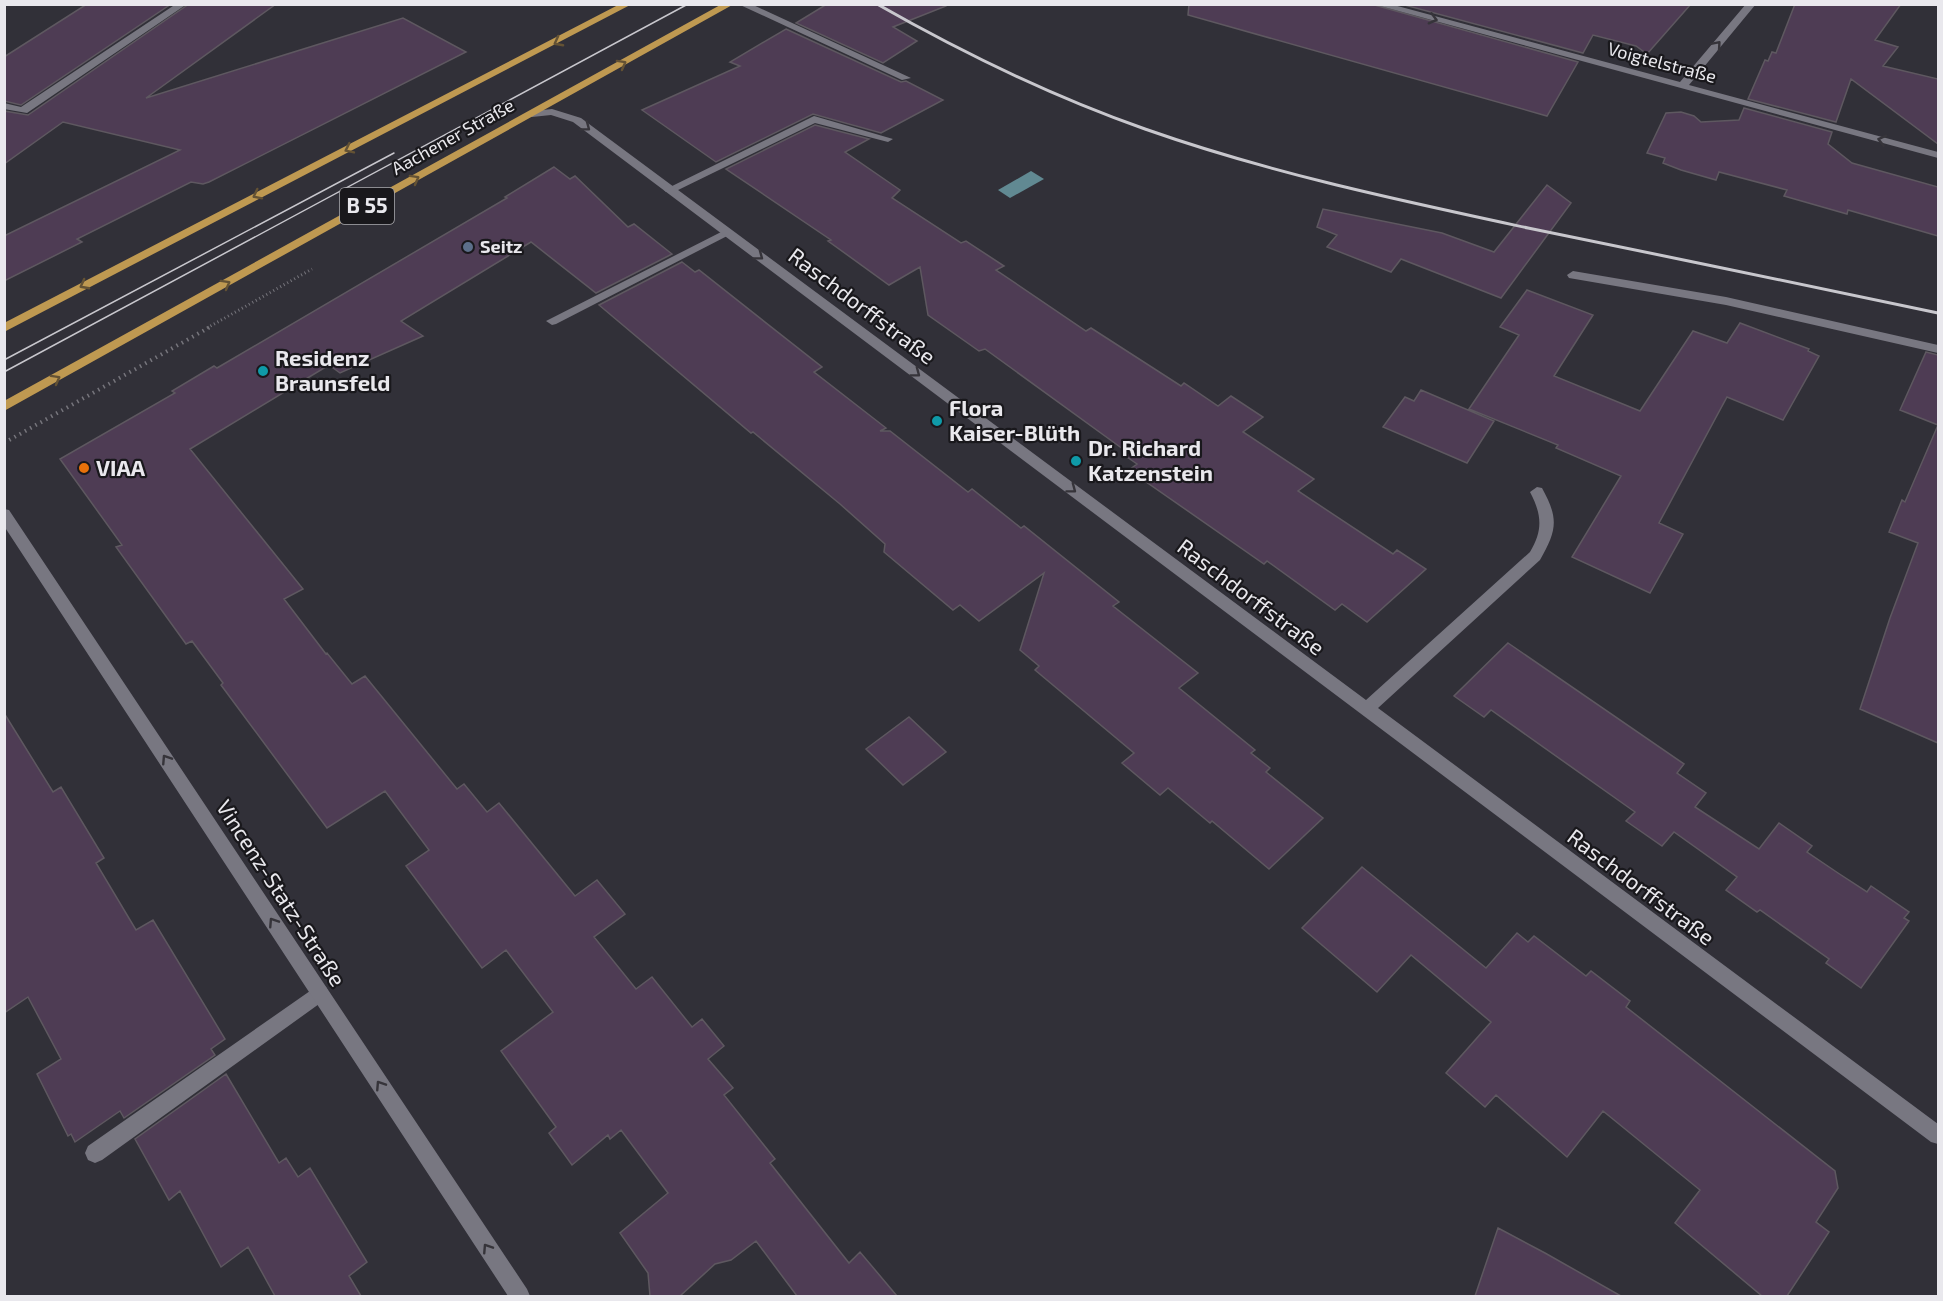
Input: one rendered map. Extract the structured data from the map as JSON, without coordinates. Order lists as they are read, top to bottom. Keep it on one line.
{"streets":{"main road":["Aachener Straße","B 55"],"street":["Voigtelstraße","Raschdorffstraße","Vincenz-Statz-Straße"]},"crossings":[["Aachener Straße","Raschdorffstraße"]],"one_way":["Raschdorffstraße","Vincenz-Statz-Straße"],"places":["Seitz","Residenz Braunsfeld","Flora Kaiser-Blüth","Dr. Richard Katzenstein","VIAA"]}
